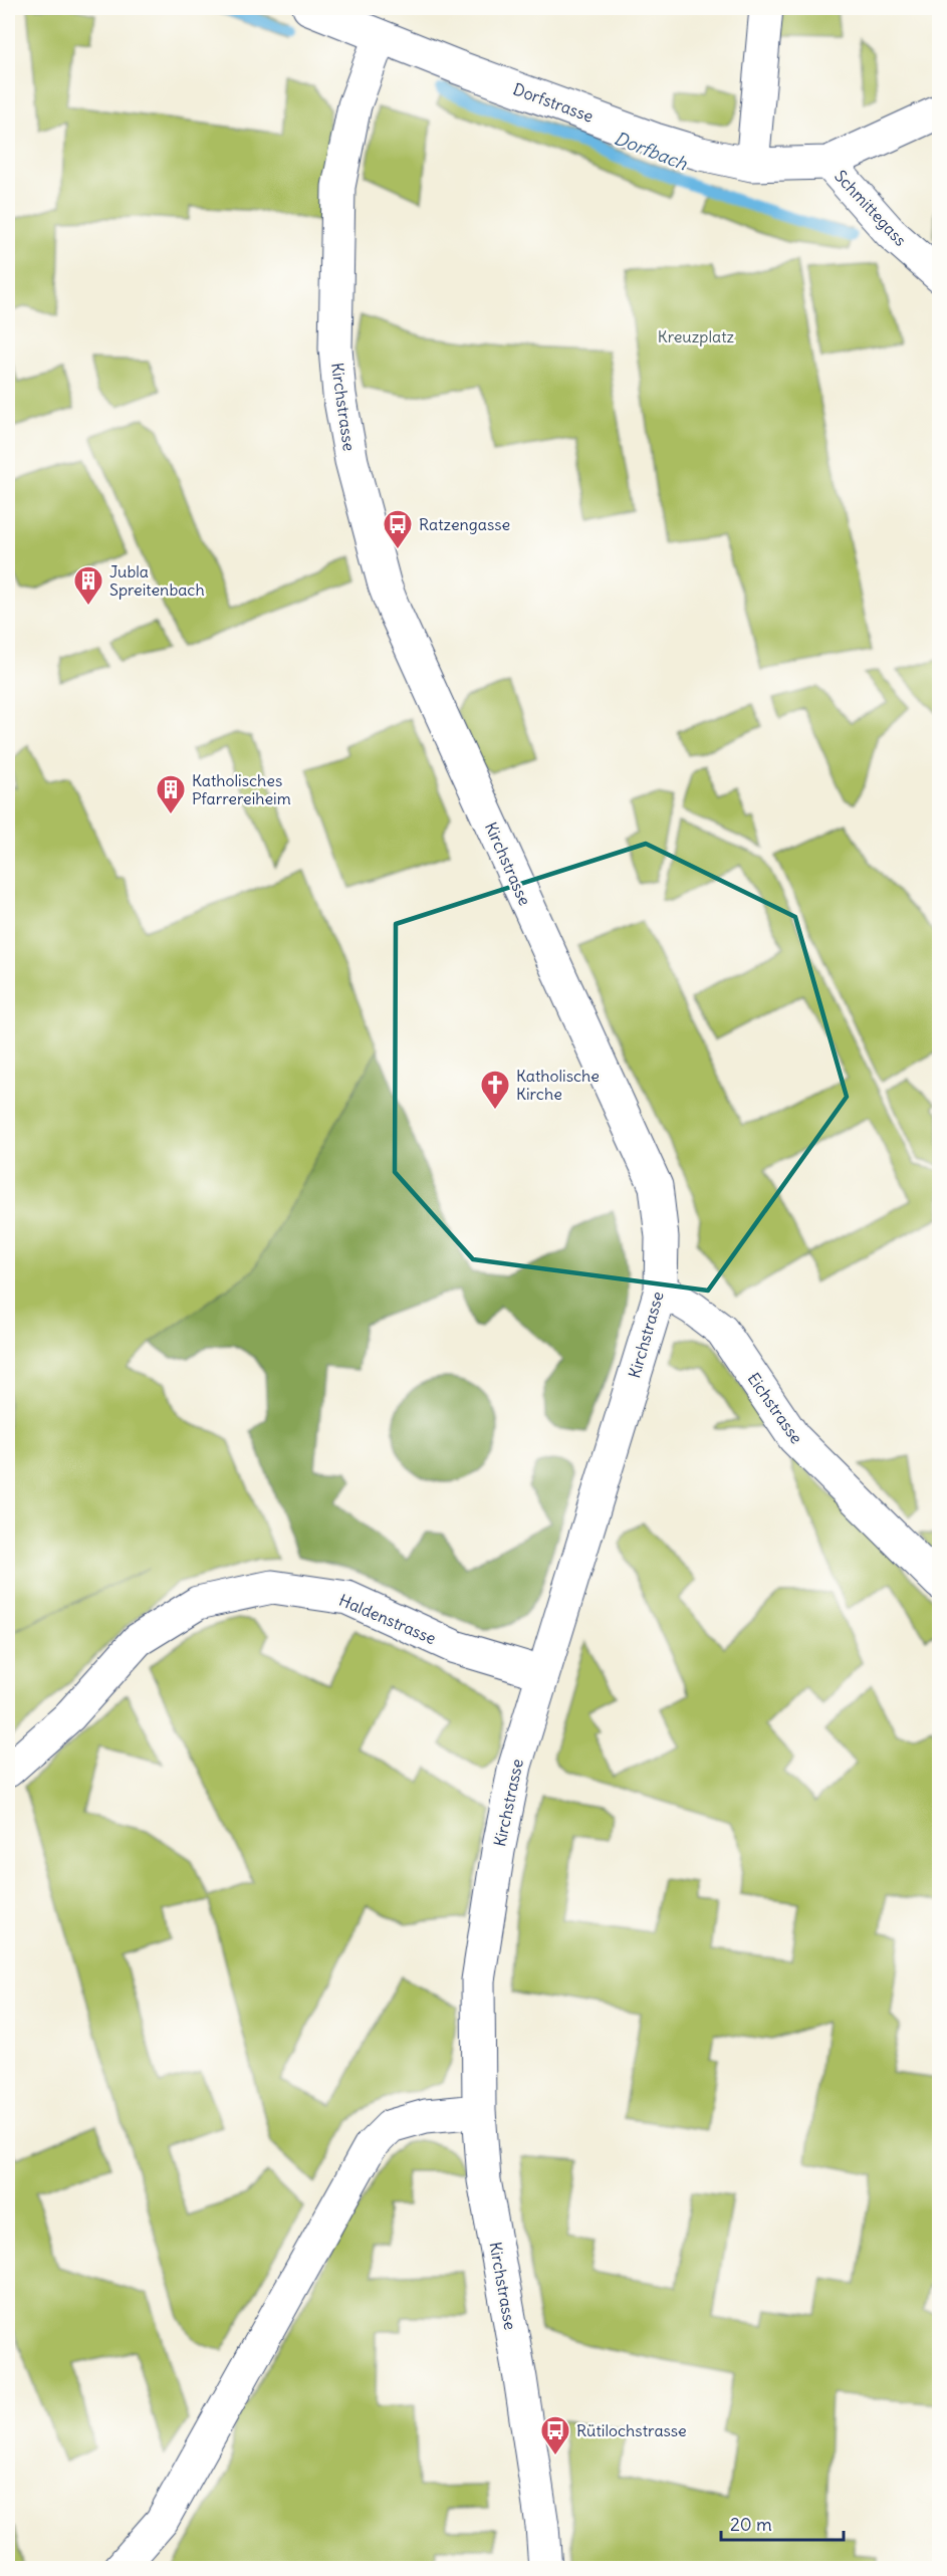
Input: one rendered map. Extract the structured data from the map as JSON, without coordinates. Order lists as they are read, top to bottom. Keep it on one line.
{"streets":{"street":["Dorfstrasse","Schmittegass","Kirchstrasse","Eichstrasse","Haldenstrasse"]},"crossings":[["Dorfstrasse","Schmittegass"],["Dorfstrasse","Kirchstrasse"],["Kirchstrasse","Eichstrasse"],["Kirchstrasse","Haldenstrasse"]],"water":["Dorfbach"],"parks":["Kreuzplatz"],"places":{"bus stop":["Ratzengasse","Rütilochstrasse"],"building":["Jubla Spreitenbach","Katholisches Pfarrereiheim"],"church":["Katholische Kirche"]},"scale_bar":"20 m"}
